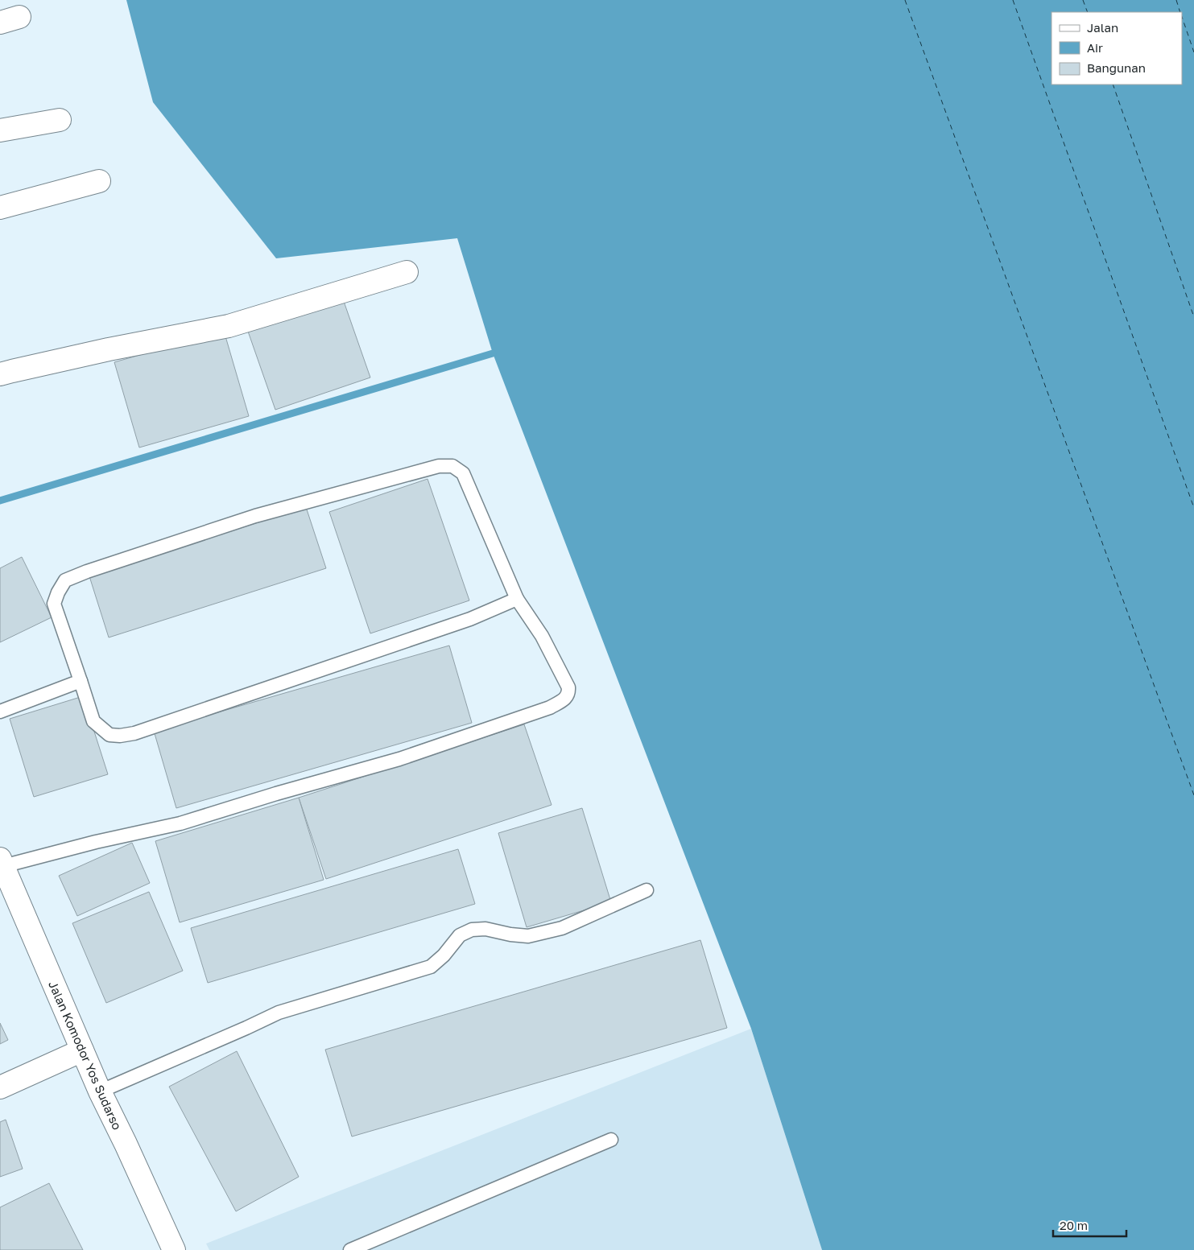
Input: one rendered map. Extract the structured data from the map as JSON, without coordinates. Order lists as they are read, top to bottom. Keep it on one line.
{"streets":{"street":["Jalan Komodor Yos Sudarso"]},"legend":["Jalan","Air","Bangunan"],"scale_bar":"20 m"}
